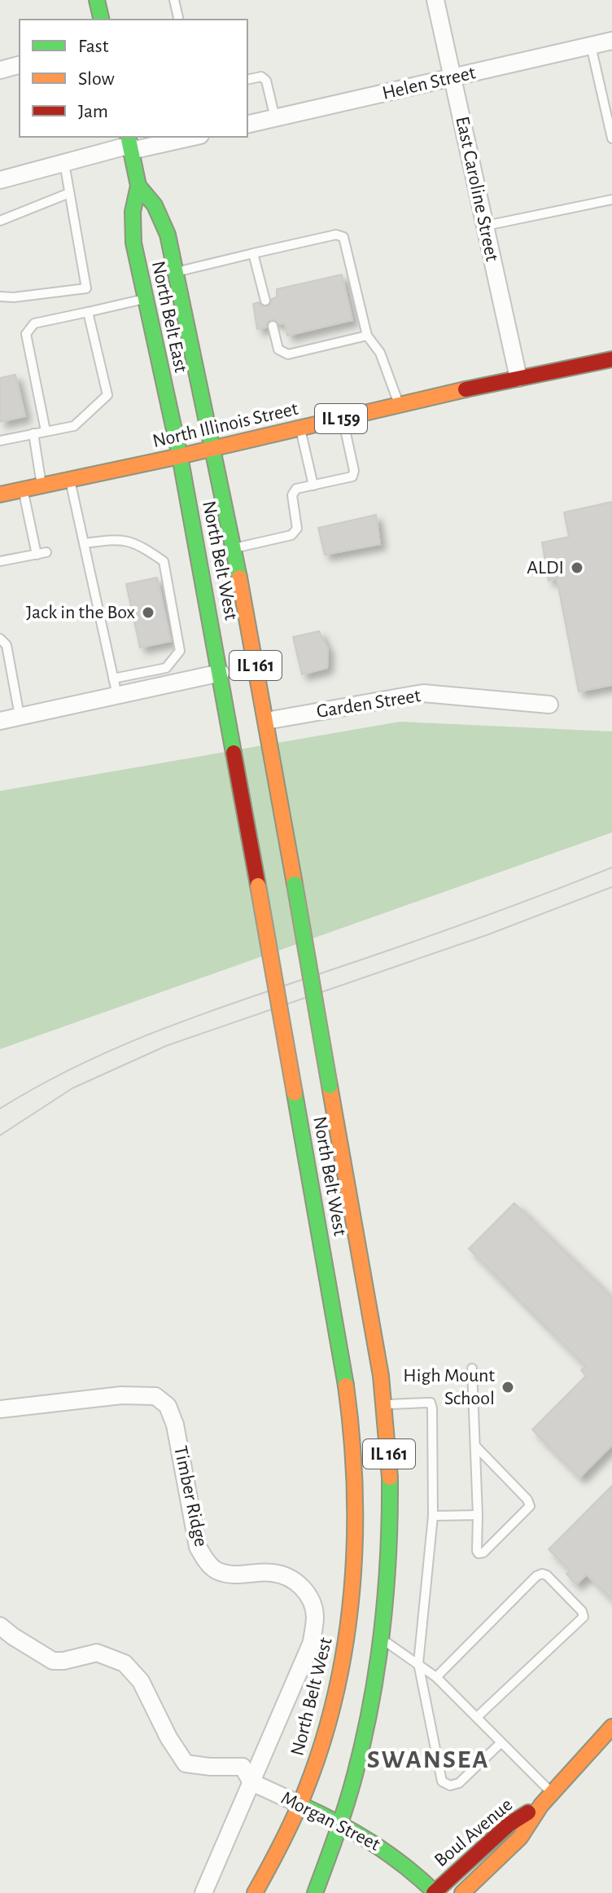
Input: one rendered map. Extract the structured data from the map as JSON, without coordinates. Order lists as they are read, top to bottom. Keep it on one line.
{"streets":{"main road":["North Belt East","IL 159","North Illinois Street","North Belt West","IL 161","Morgan Street","Boul Avenue"],"street":["Helen Street","East Caroline Street","Garden Street","Timber Ridge"]},"crossings":[["Helen Street","East Caroline Street"],["East Caroline Street","North Illinois Street"],["North Belt East","North Illinois Street"],["North Belt East","North Belt West"],["North Illinois Street","North Belt West"],["North Belt West","Garden Street"],["North Belt West","Morgan Street"],["Timber Ridge","Morgan Street"],["Morgan Street","Boul Avenue"]],"districts":["SWANSEA"],"places":["ALDI","Jack in the Box","High Mount School"],"legend":["Fast","Slow","Jam"]}
